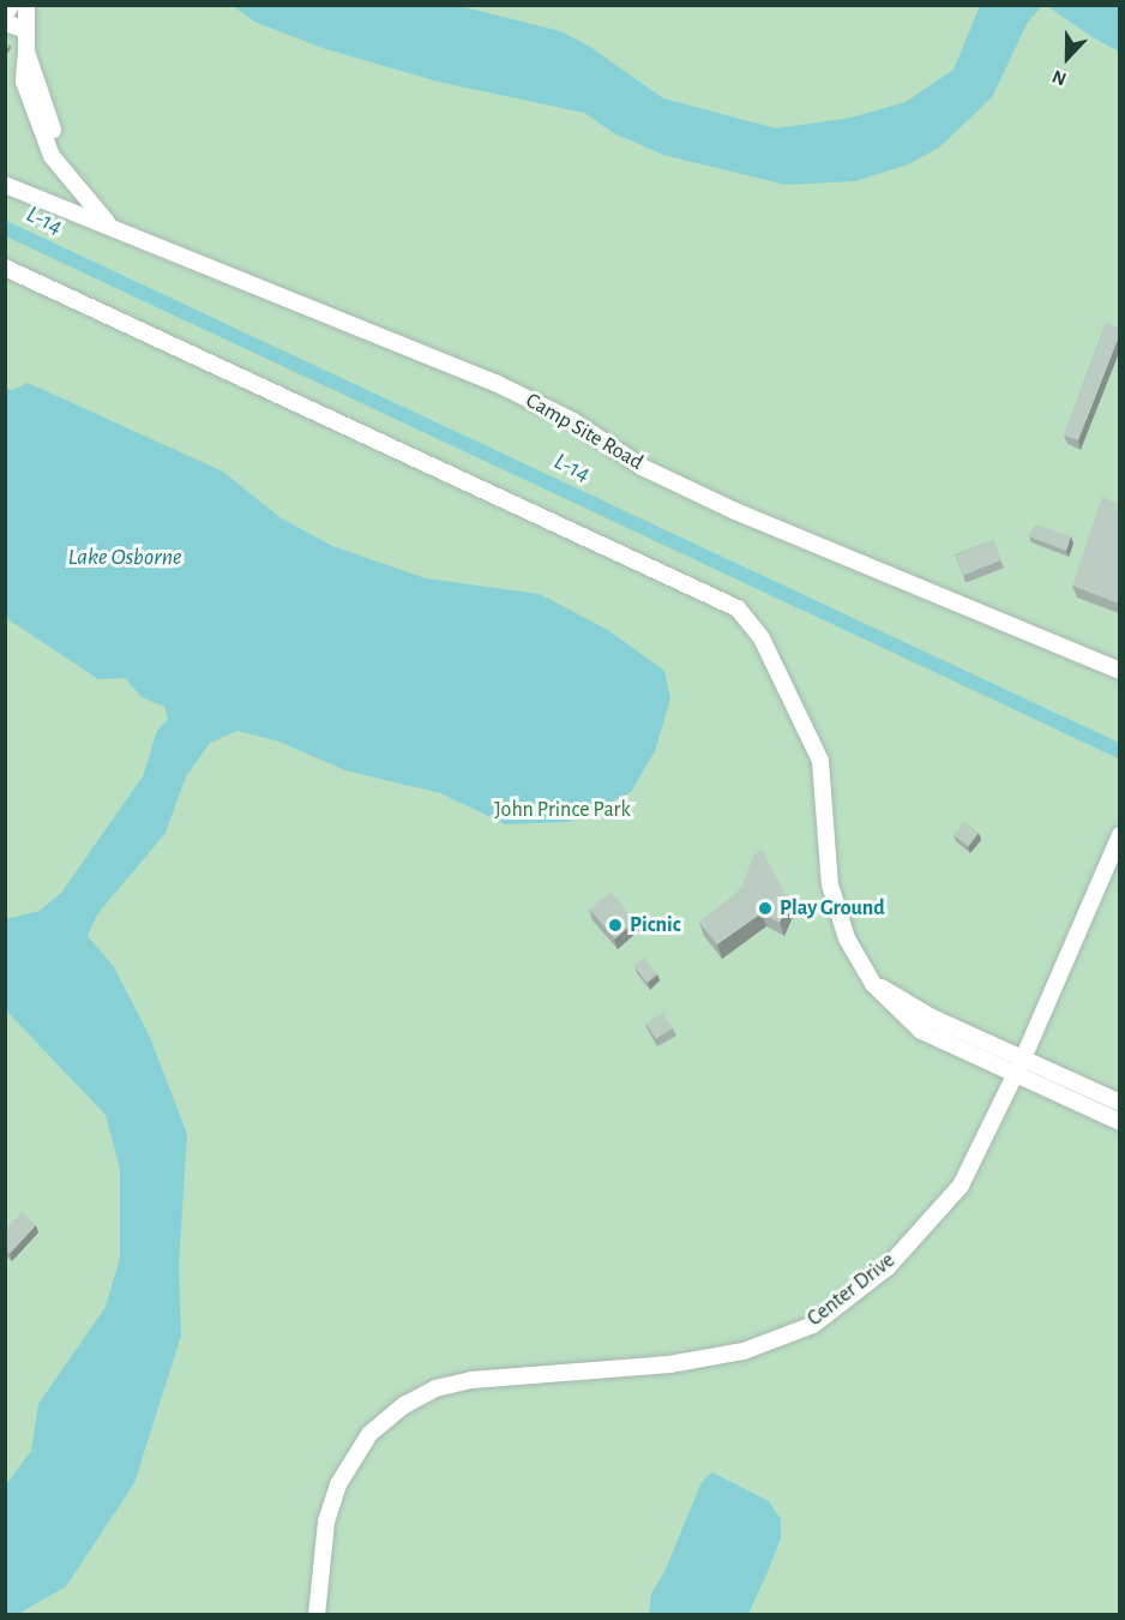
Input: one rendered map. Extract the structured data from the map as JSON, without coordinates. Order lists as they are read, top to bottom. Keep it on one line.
{"streets":{"street":["Camp Site Road","Center Drive"]},"water":["L-14","Lake Osborne"],"parks":["John Prince Park"],"places":["Play Ground","Picnic"],"north":"bottom"}
